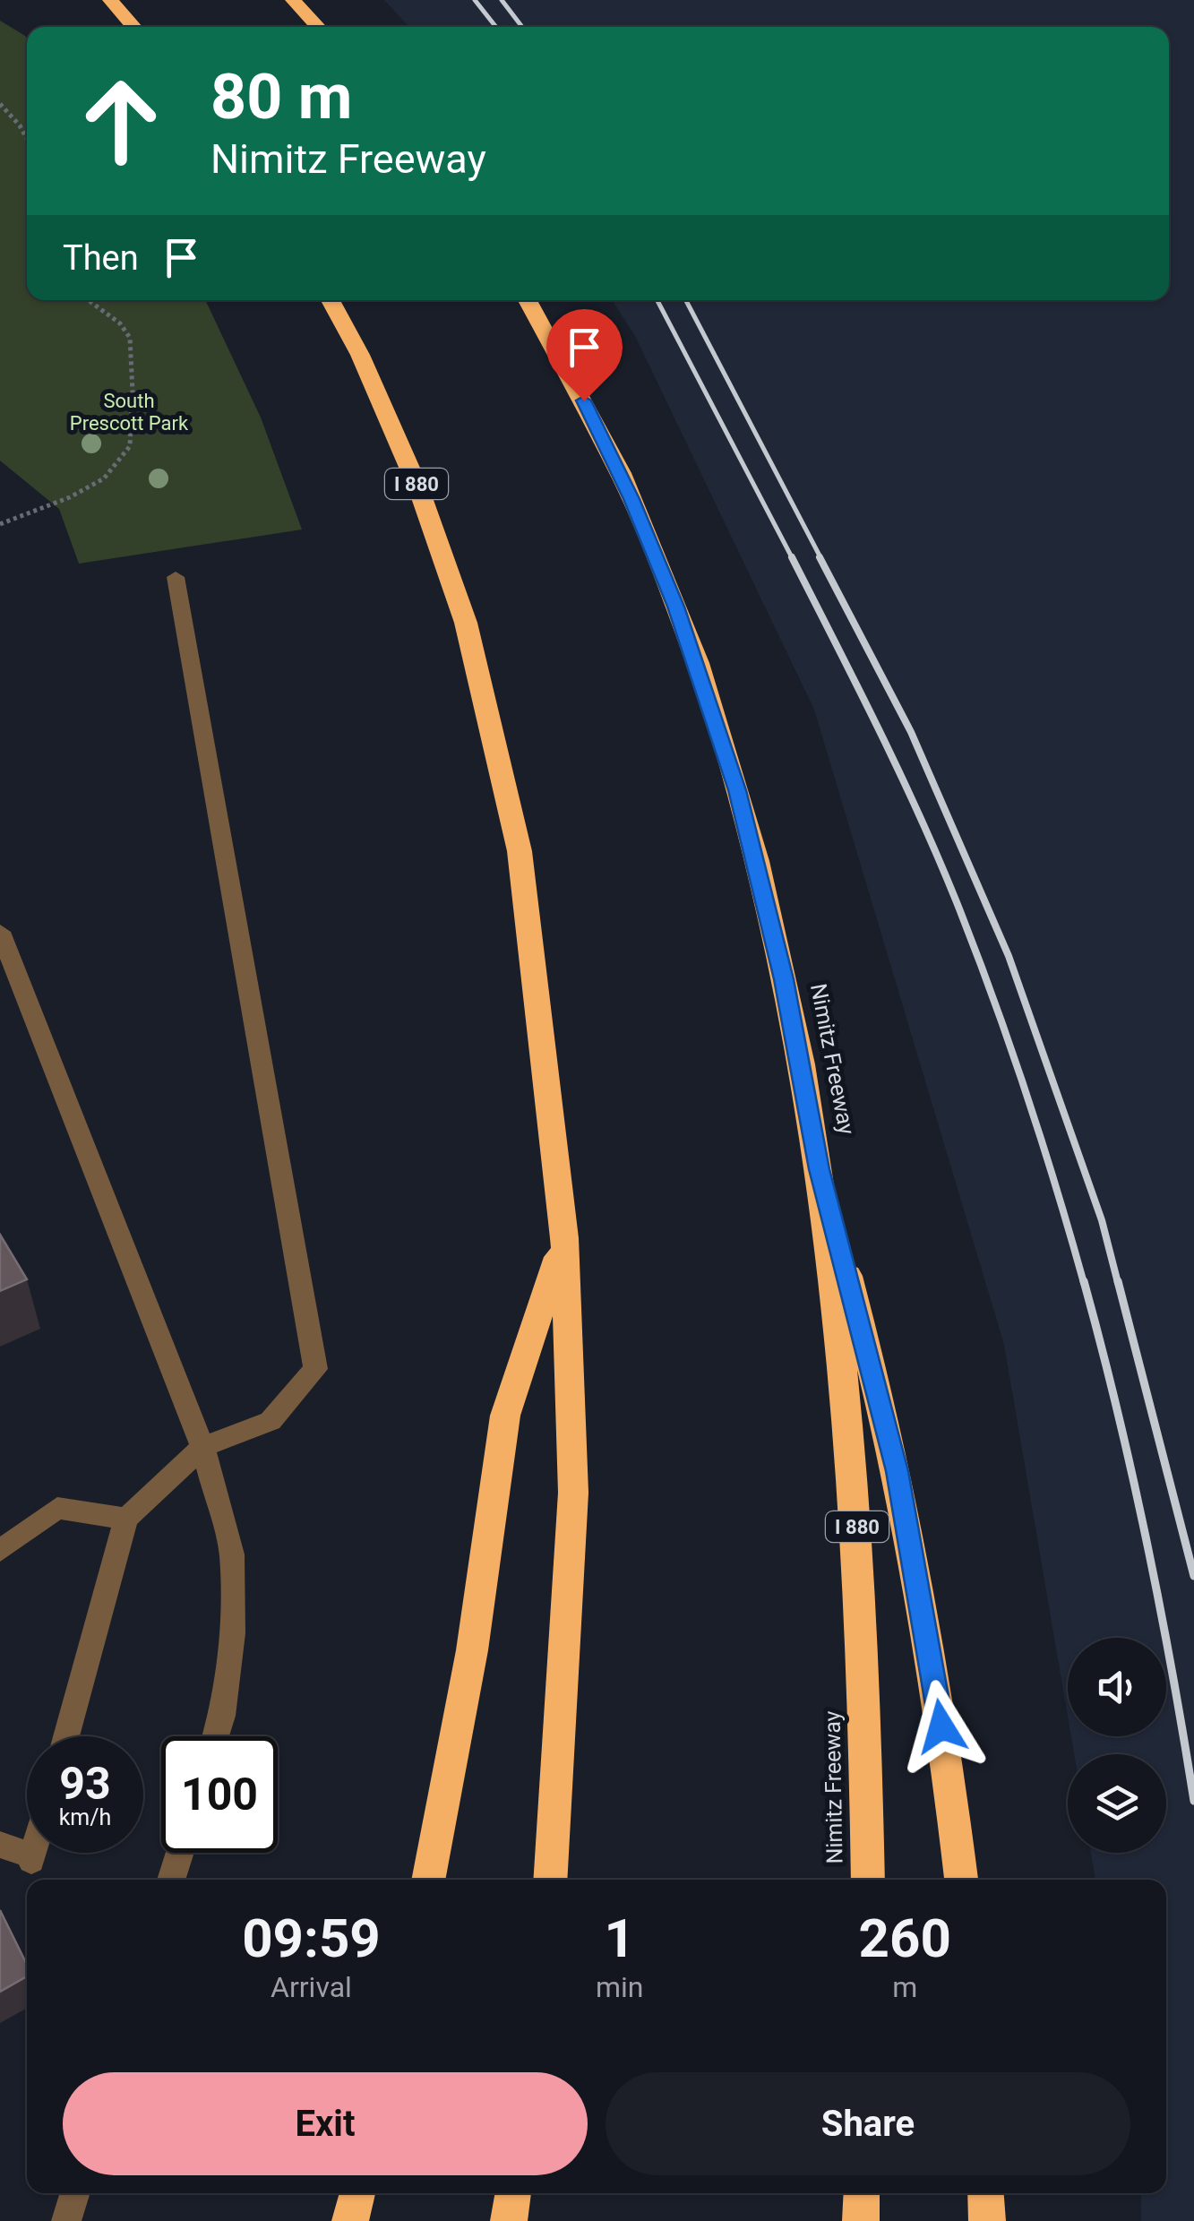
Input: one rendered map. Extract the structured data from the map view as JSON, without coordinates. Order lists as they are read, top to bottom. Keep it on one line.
{"streets":{"highway":["I 880","Nimitz Freeway"]},"parks":["South Prescott Park"],"page":{"turn":["80 m","Nimitz Freeway"],"then":"Then","speed":"93 km/h","limit":"100","eta":["09:59","Arrival","1","min","260","m"],"buttons":["Exit","Share"]}}
